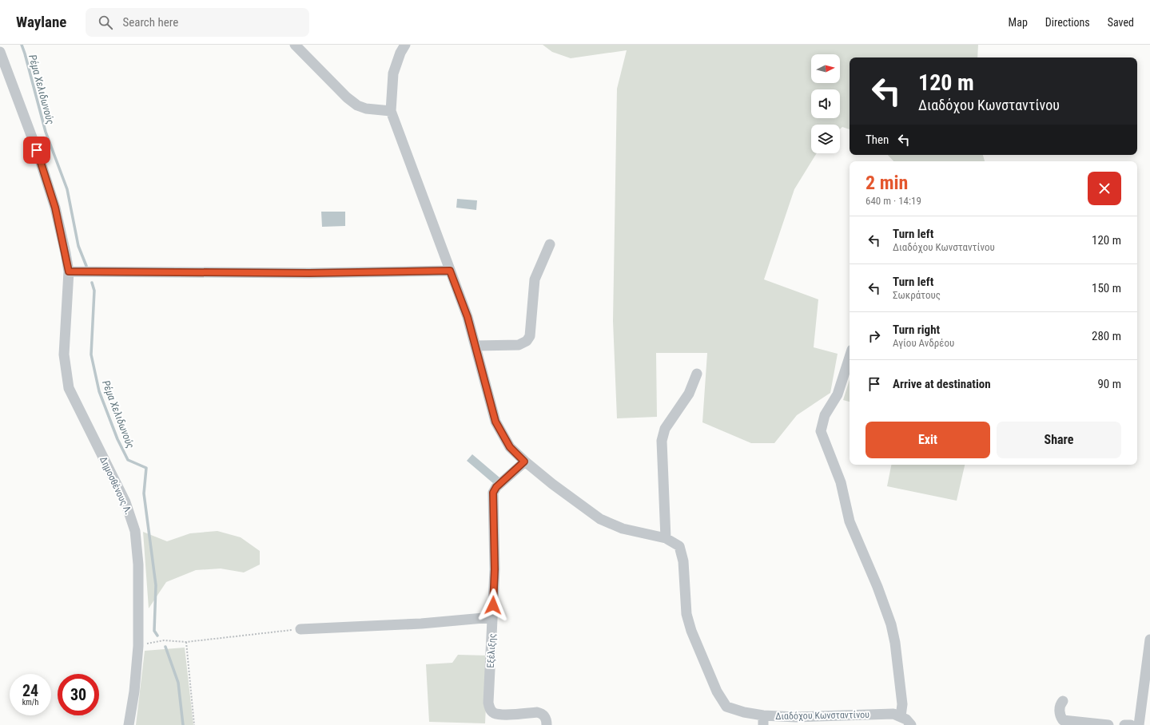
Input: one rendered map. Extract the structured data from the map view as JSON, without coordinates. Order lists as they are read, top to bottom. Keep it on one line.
{"streets":{"street":["Δημοσθένους Λ.","Εξέλιξης","Διαδόχου Κωνσταντίνου"]},"crossings":[["Εξέλιξης","Διαδόχου Κωνσταντίνου"]],"water":["Ρέμα Χελιδωνούς"],"north":"right","page":{"header":"Waylane","search":"Search here","nav":["Map","Directions","Saved"],"turn":["120 m","Διαδόχου Κωνσταντίνου"],"then":"Then","heading":["2 min","640 m · 14:19"],"list":[{"name":"Turn left","note":"Διαδόχου Κωνσταντίνου","value":"120 m"},{"name":"Turn left","note":"Σωκράτους","value":"150 m"},{"name":"Turn right","note":"Αγίου Ανδρέου","value":"280 m"},{"name":"Arrive at destination","value":"90 m"}],"buttons":["Exit","Share"],"speed":"24 km/h","limit":"30"}}
